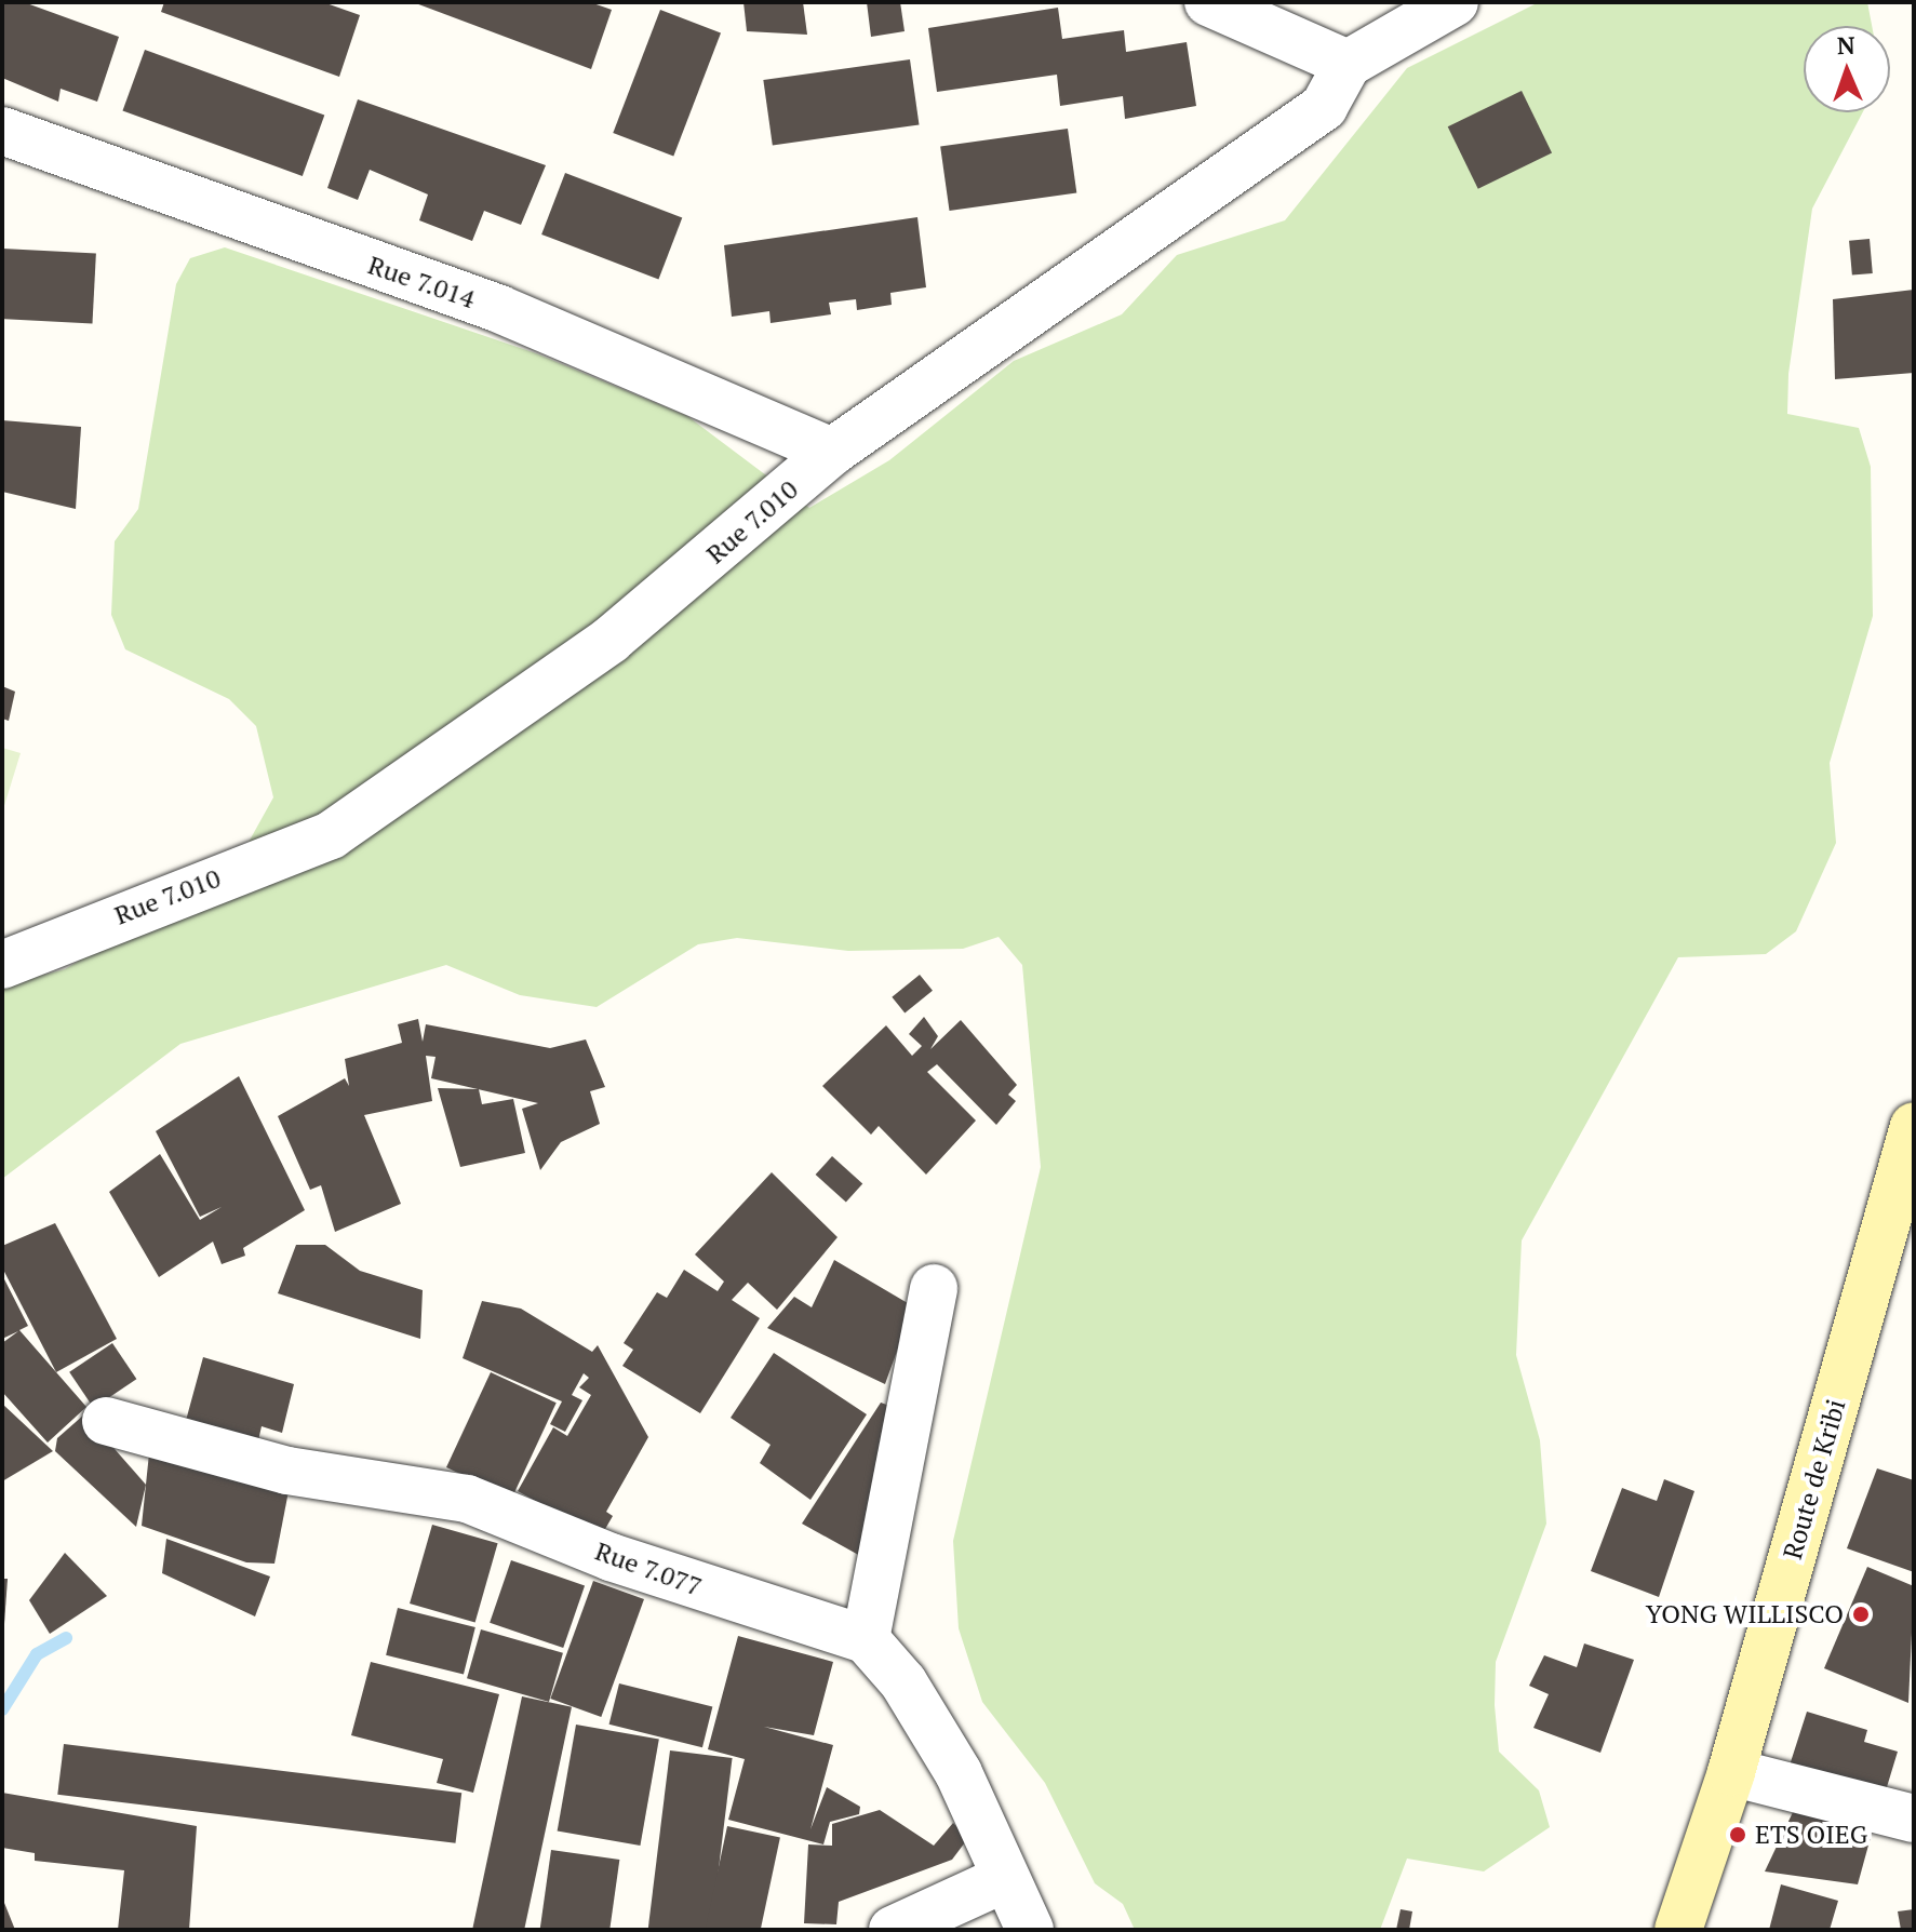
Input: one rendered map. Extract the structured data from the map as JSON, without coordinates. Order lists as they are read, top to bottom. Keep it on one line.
{"streets":{"main road":["Route de Kribi"],"street":["Rue 7.014","Rue 7.010","Rue 7.077"]},"crossings":[["Rue 7.014","Rue 7.010"]],"places":["YONG WILLISCO","ETS OIEG"],"north":"top"}
